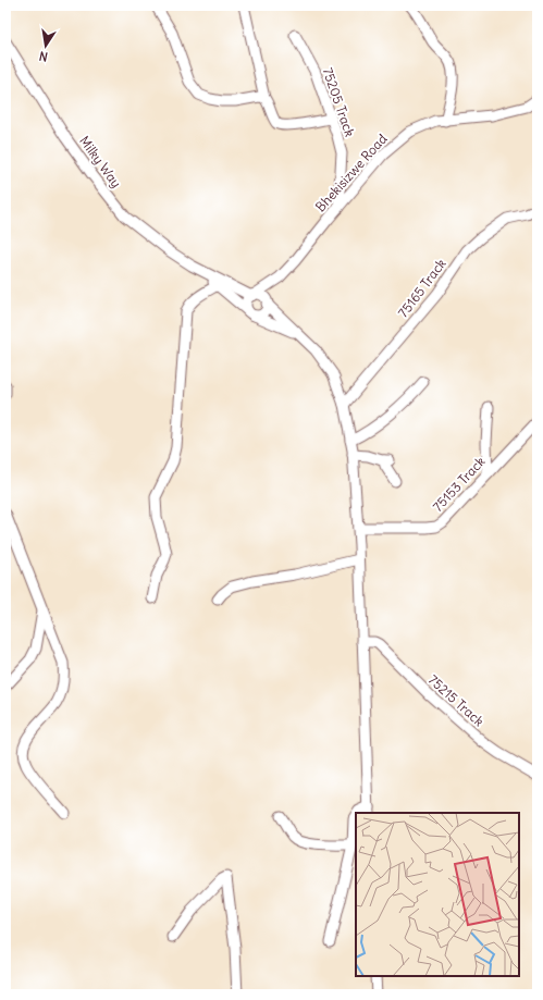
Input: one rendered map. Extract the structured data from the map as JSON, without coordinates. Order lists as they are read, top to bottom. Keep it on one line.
{"streets":{"street":["75205 Track","Milky Way","Bhekisizwe Road","75165 Track","75153 Track","75215 Track"]},"crossings":[["75205 Track","Bhekisizwe Road"],["Milky Way","Bhekisizwe Road"],["Milky Way","75165 Track"],["Milky Way","75153 Track"],["Milky Way","75215 Track"]],"north":"bottom"}
